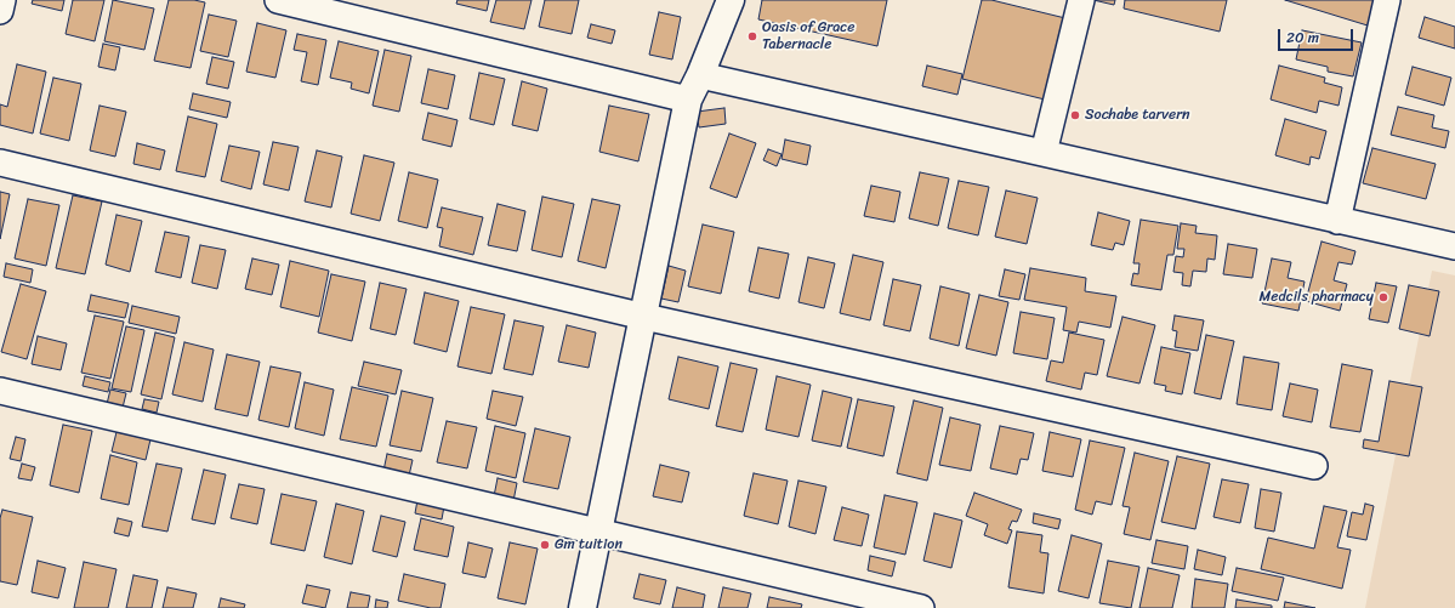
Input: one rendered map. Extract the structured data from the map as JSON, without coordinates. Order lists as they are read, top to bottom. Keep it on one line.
{"places":["Oasis of Grace Tabernacle","Sochabe tarvern","Medcils pharmacy","Gm tuition"],"scale_bar":"20 m"}
